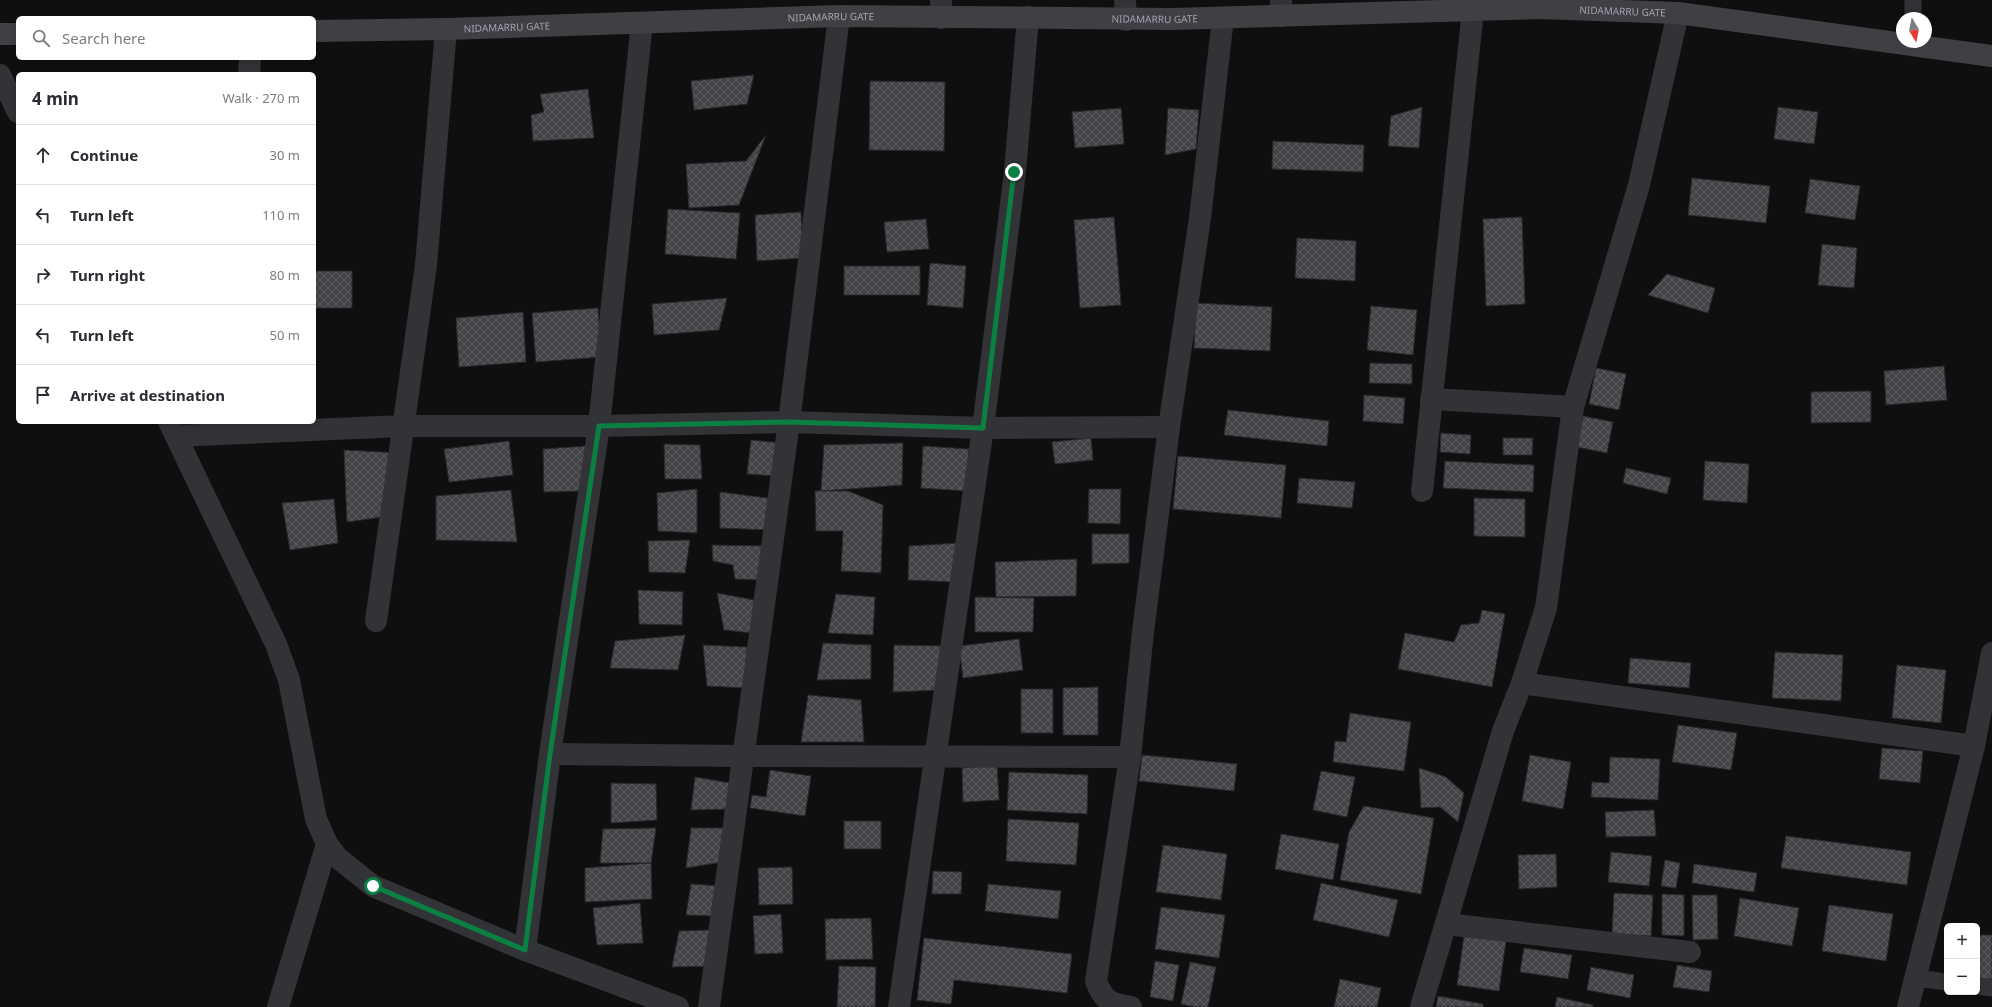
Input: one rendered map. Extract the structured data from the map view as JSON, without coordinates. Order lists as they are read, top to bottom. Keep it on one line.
{"streets":{"main road":["NIDAMARRU GATE"]},"north":"bottom","page":{"search":"Search here","heading":["4 min","Walk · 270 m"],"list":[["Continue","30 m"],["Turn left","110 m"],["Turn right","80 m"],["Turn left","50 m"],"Arrive at destination"],"map_buttons":["+","−"]}}
